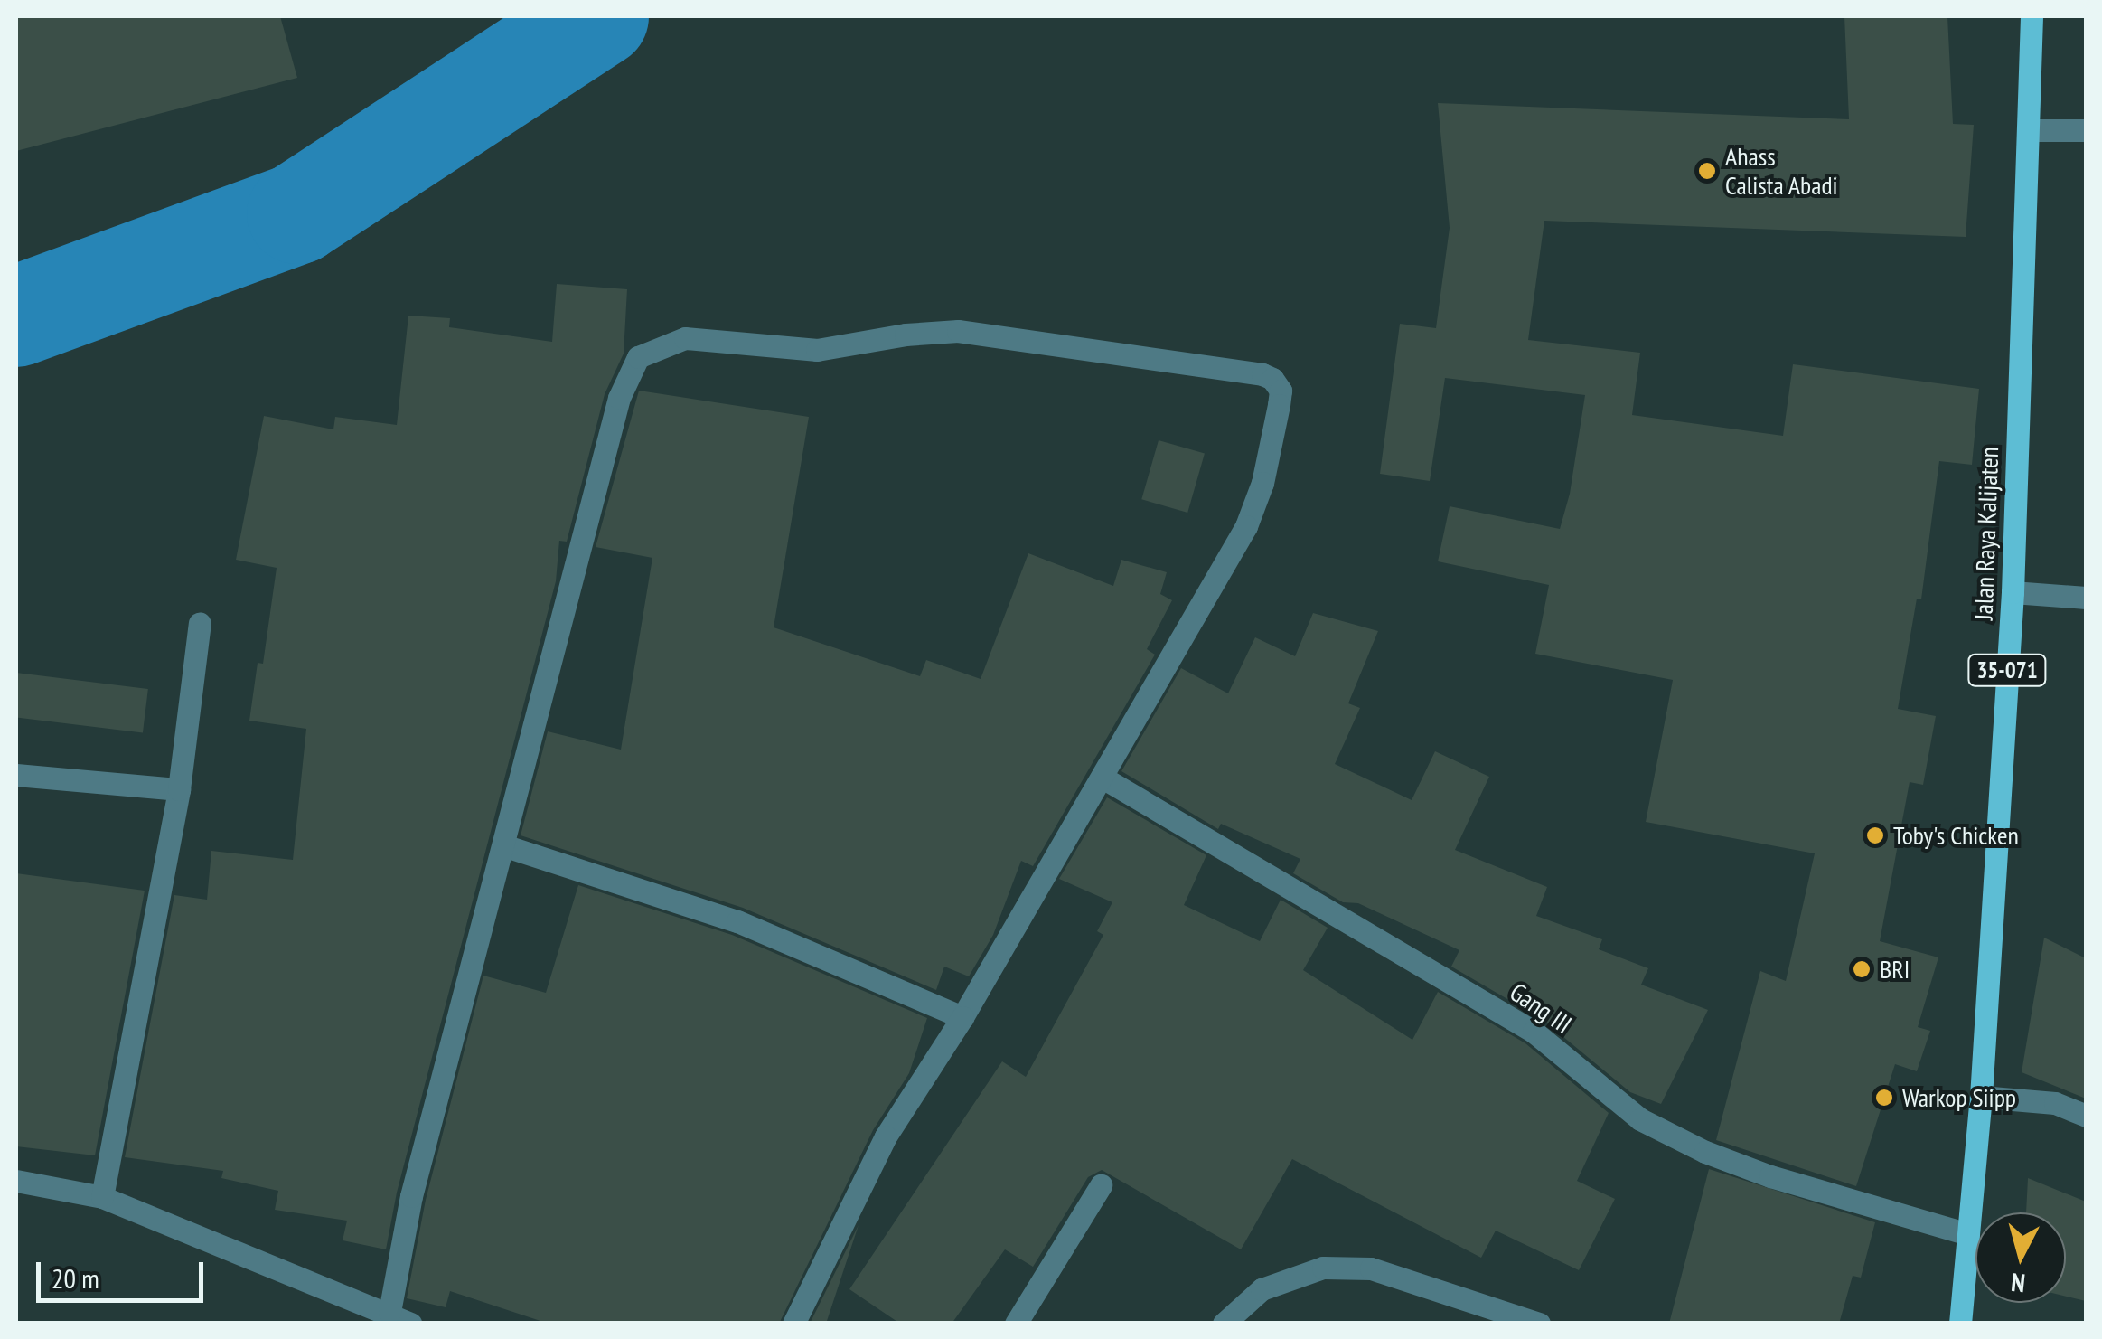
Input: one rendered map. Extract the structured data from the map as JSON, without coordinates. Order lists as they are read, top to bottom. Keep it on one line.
{"streets":{"main road":["Jalan Raya Kalijaten","35-071"],"street":["Gang III"]},"crossings":[["Jalan Raya Kalijaten","Gang III"]],"places":["Ahass Calista Abadi","Toby's Chicken","BRI","Warkop Siipp"],"scale_bar":"20 m","north":"bottom"}
